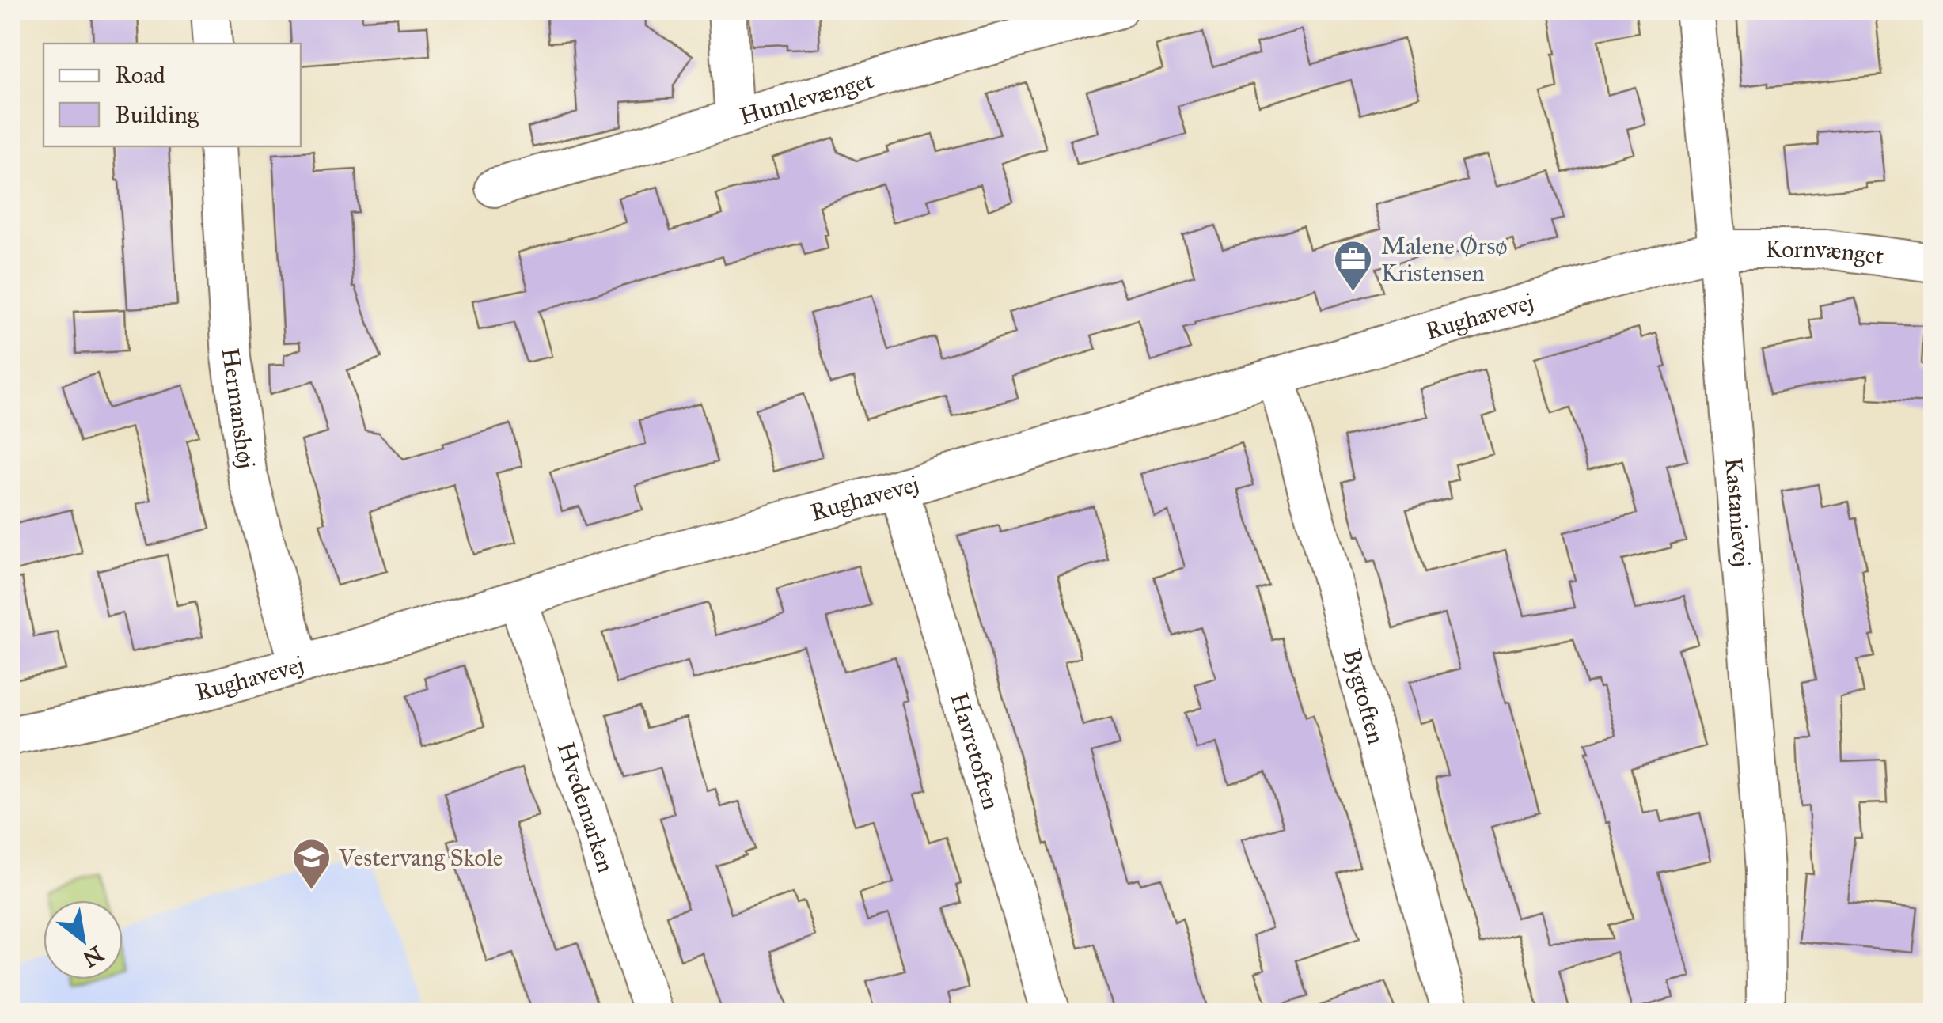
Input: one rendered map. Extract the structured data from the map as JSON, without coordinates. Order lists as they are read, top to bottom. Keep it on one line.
{"streets":{"street":["Humlevænget","Kornvænget","Rughavevej","Hermanshøj","Kastanievej","Bygtoften","Havretoften","Hvedemarken"]},"crossings":[["Kornvænget","Rughavevej"],["Kornvænget","Kastanievej"],["Rughavevej","Hermanshøj"],["Rughavevej","Kastanievej"],["Rughavevej","Bygtoften"],["Rughavevej","Havretoften"],["Rughavevej","Hvedemarken"]],"places":{"office":["Malene Ørsø Kristensen"],"school or university":["Vestervang Skole"]},"legend":["Road","Building"],"north":"bottom right"}
